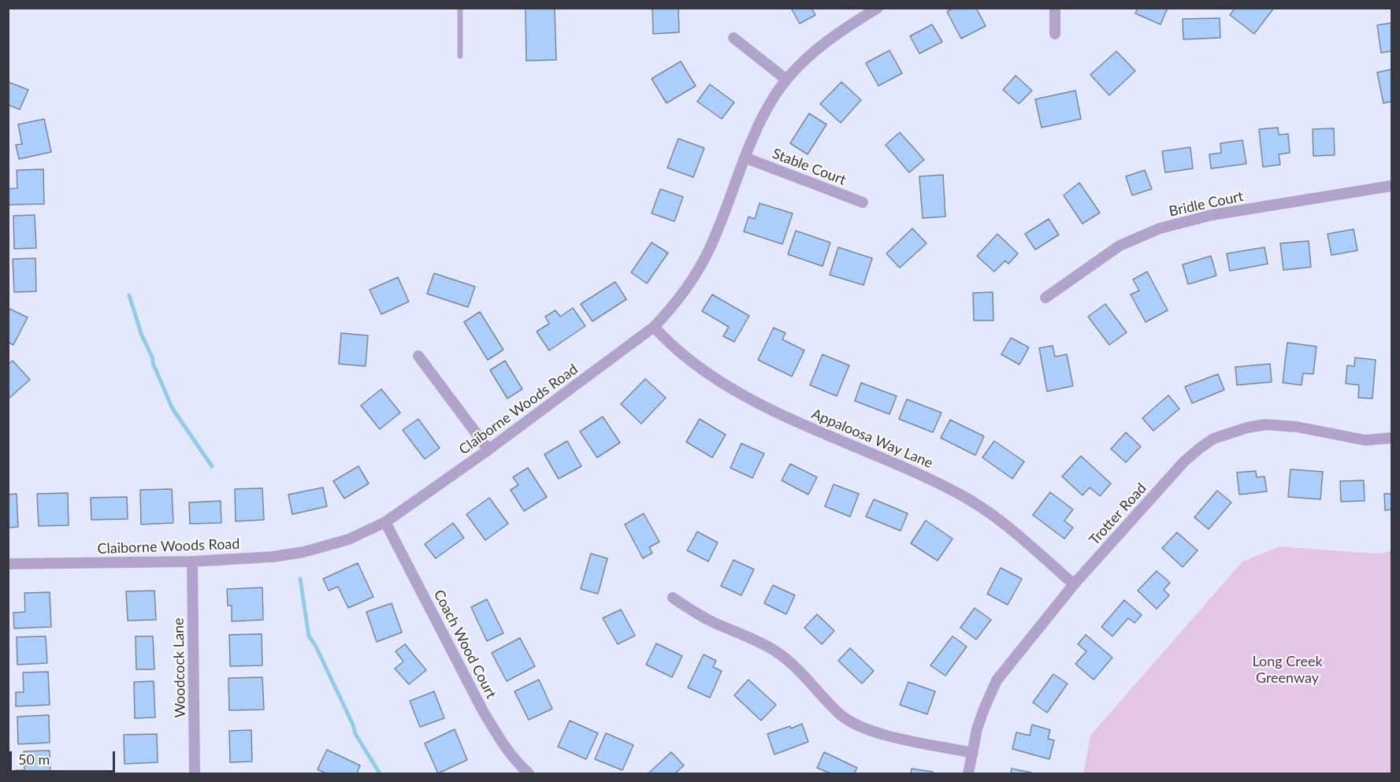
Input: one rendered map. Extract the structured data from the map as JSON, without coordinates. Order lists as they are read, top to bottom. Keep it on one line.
{"streets":{"street":["Stable Court","Bridle Court","Claiborne Woods Road","Appaloosa Way Lane","Trotter Road","Coach Wood Court","Woodcock Lane"]},"crossings":[["Stable Court","Claiborne Woods Road"],["Claiborne Woods Road","Appaloosa Way Lane"],["Claiborne Woods Road","Coach Wood Court"],["Claiborne Woods Road","Woodcock Lane"],["Appaloosa Way Lane","Trotter Road"]],"parks":["Long Creek Greenway"],"scale_bar":"50 m"}
